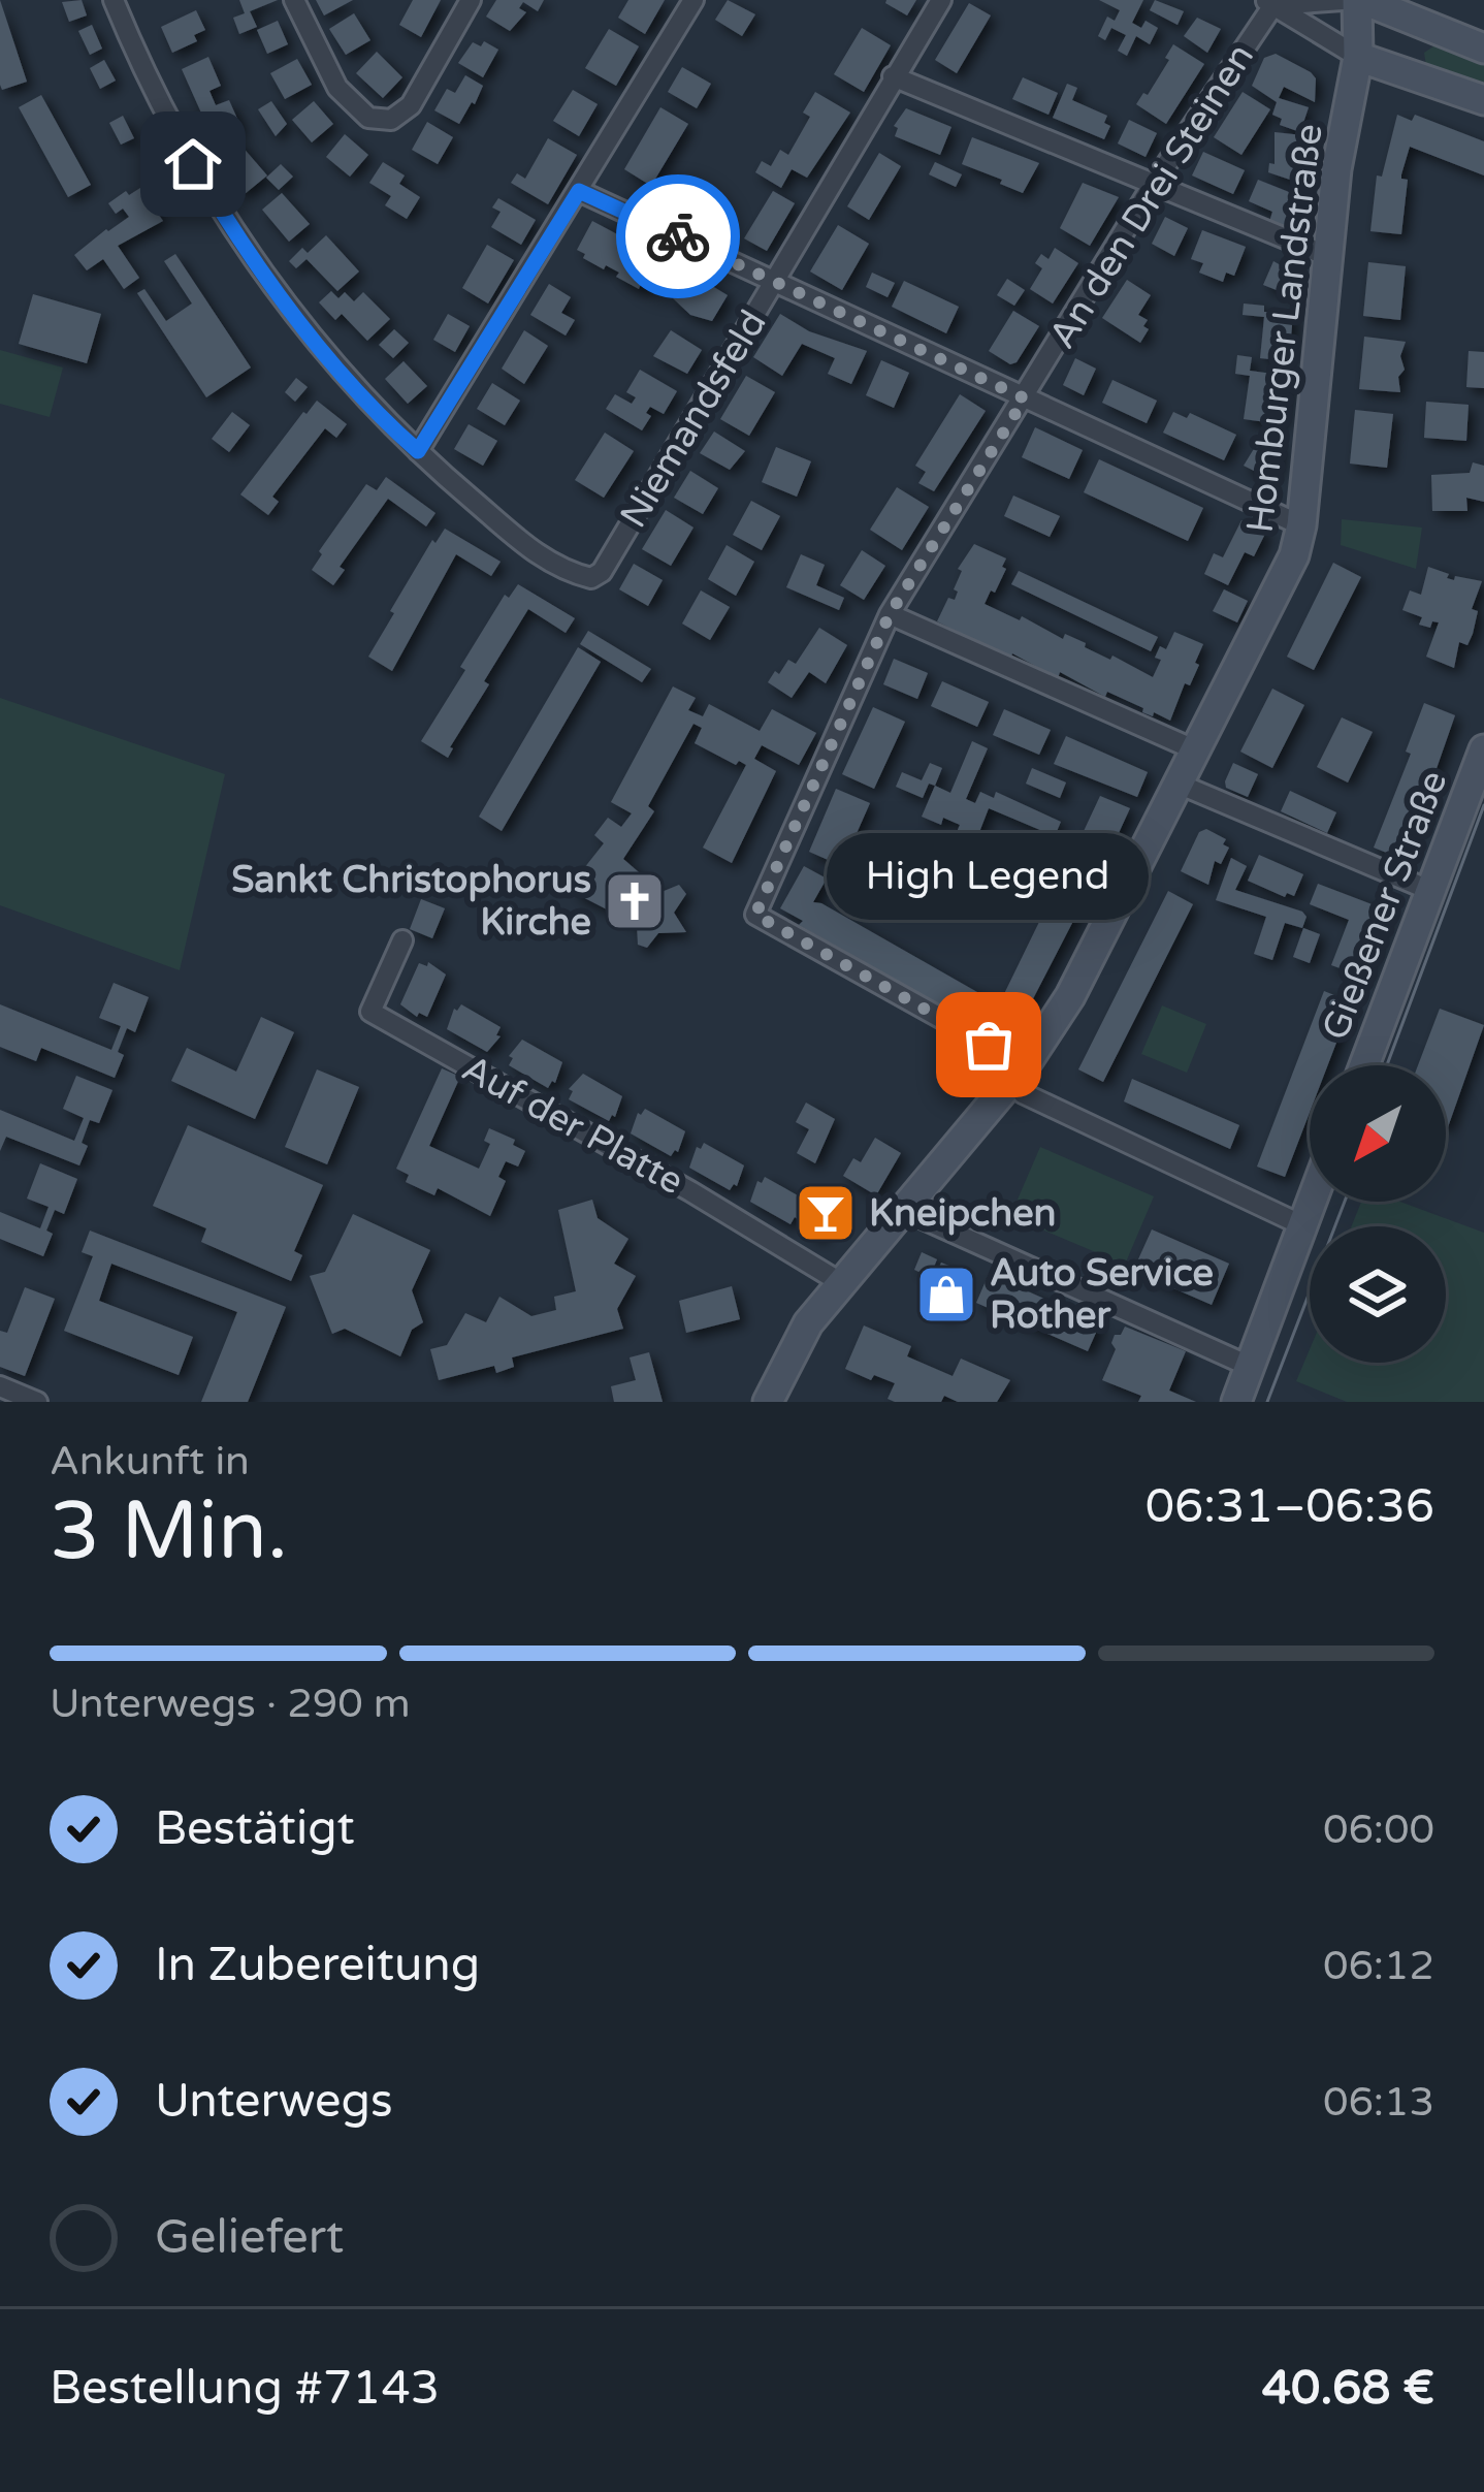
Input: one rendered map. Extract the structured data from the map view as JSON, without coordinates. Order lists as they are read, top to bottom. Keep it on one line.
{"streets":{"street":["An den Drei Steinen","Homburger Landstraße","Niemandsfeld","Gießener Straße","Auf der Platte"]},"crossings":[["An den Drei Steinen","Homburger Landstraße"],["Homburger Landstraße","Auf der Platte"]],"places":{"church":["Sankt Christophorus Kirche"],"other":["High Legend"],"bar":["Kneipchen"],"shop":["Auto Service Rother"]},"north":"bottom left","page":{"bubble":"High Legend","heading":["3 Min.","Ankunft in","06:31–06:36"],"panel":["Bestellung #7143","40.68 €"],"bar":"Unterwegs · 290 m","list":[["Bestätigt","06:00"],["In Zubereitung","06:12"],["Unterwegs","06:13"],"Geliefert"]}}
